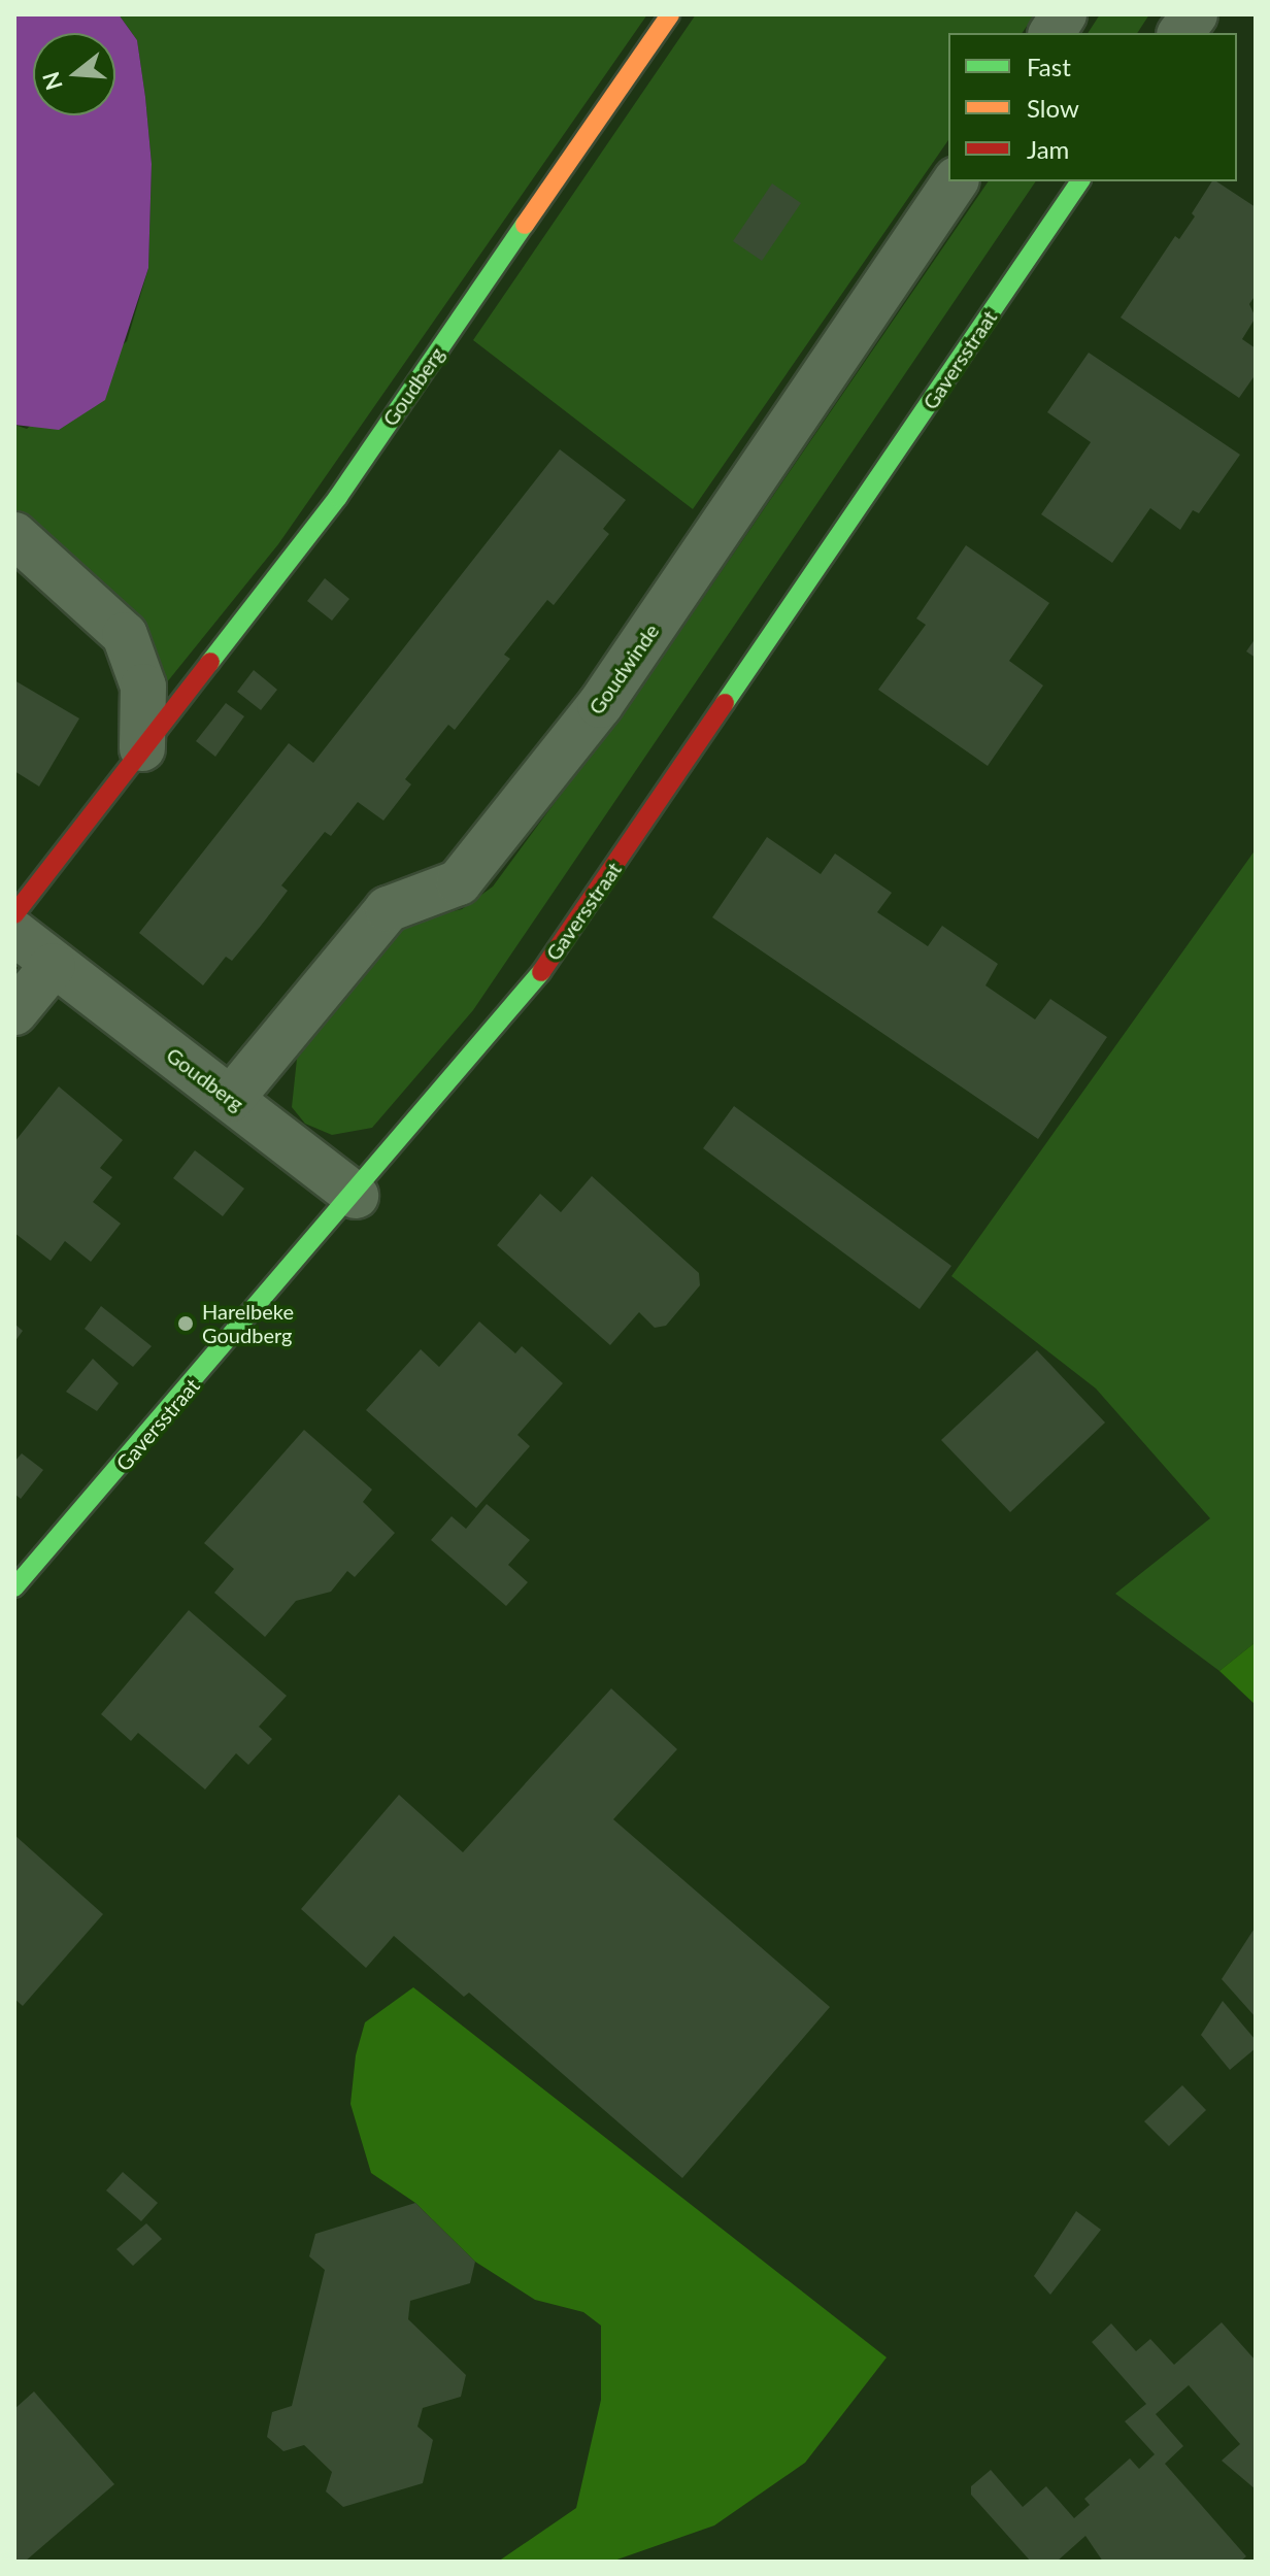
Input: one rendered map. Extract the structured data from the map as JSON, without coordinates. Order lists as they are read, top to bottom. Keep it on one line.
{"streets":{"street":["Gaversstraat","Goudberg","Goudwinde"]},"crossings":[["Gaversstraat","Goudberg"],["Goudberg","Goudwinde"]],"places":["Harelbeke Goudberg"],"legend":["Fast","Slow","Jam"],"north":"left"}
